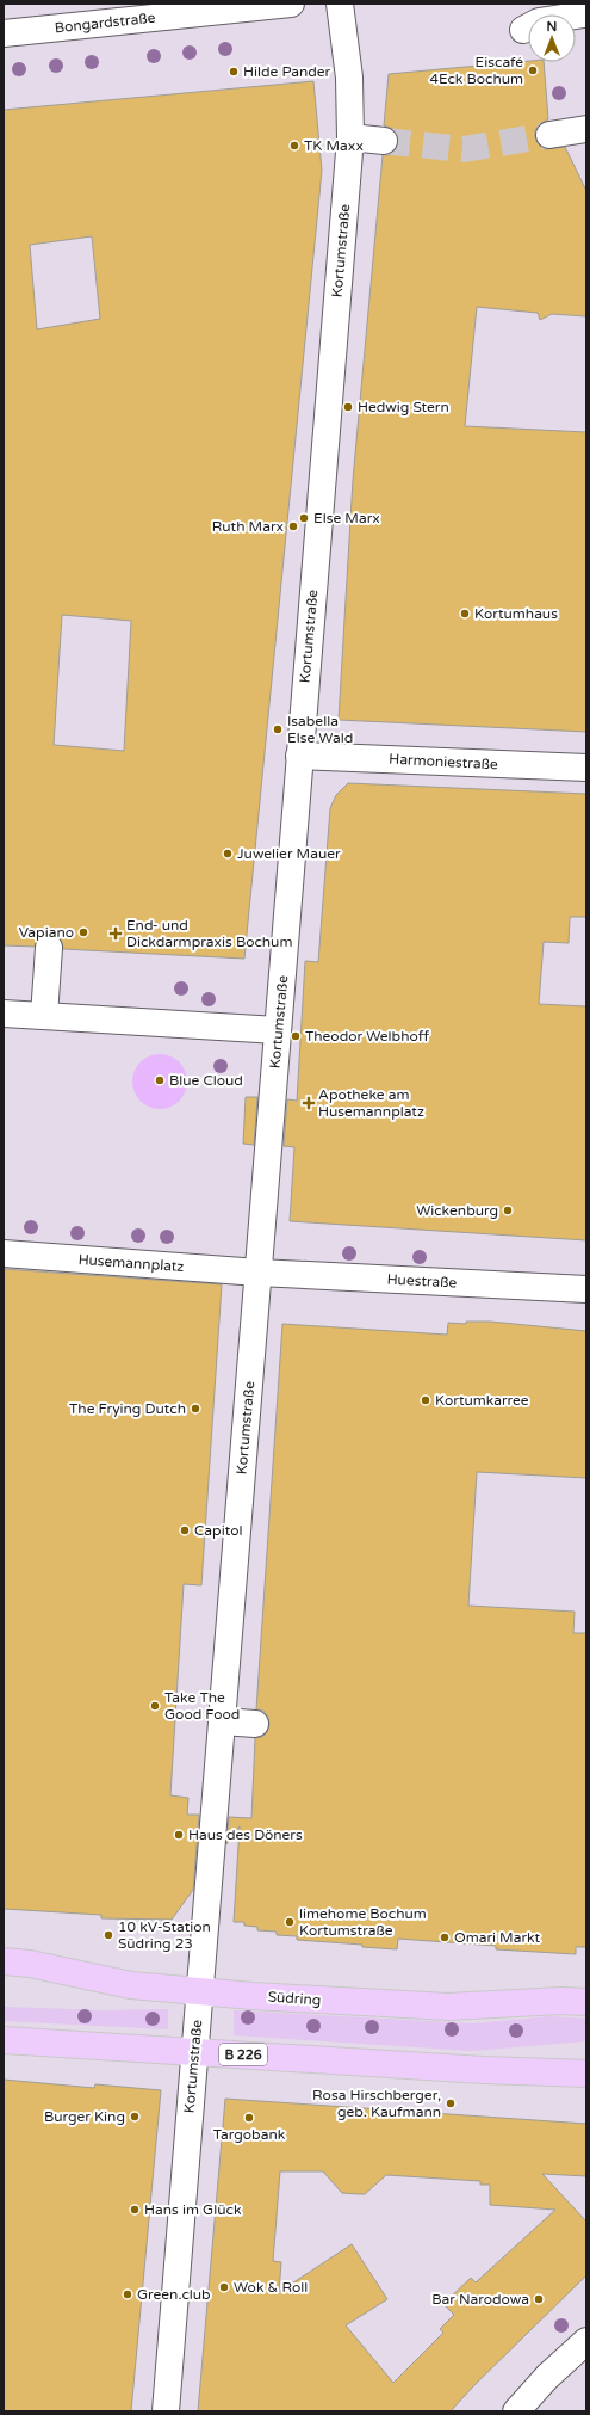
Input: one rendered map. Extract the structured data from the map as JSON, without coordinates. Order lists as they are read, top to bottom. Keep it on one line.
{"streets":{"main road":["Südring","B 226"],"street":["Bongardstraße","Kortumstraße","Harmoniestraße","Husemannplatz","Huestraße"]},"crossings":[["Kortumstraße","Harmoniestraße"],["Kortumstraße","Husemannplatz"],["Kortumstraße","Huestraße"],["Kortumstraße","Südring"],["Kortumstraße","B 226"],["Husemannplatz","Huestraße"]],"places":{"other":["Eiscafé 4Eck Bochum","Hilde Pander","TK Maxx","Hedwig Stern","Else Marx","Ruth Marx","Kortumhaus","Isabella Else Wald","Juwelier Mauer","Vapiano","Theodor Welbhoff","Blue Cloud","Wickenburg","Kortumkarree","The Frying Dutch","Capitol","Take The Good Food","Haus des Döners","limehome Bochum Kortumstraße","10 kV-Station Südring 23","Omari Markt","Rosa Hirschberger, geb. Kaufmann","Burger King","Targobank","Hans im Glück","Wok & Roll","Green.club","Bar Narodowa"],"health":["End- und Dickdarmpraxis Bochum","Apotheke am Husemannplatz"]},"north":"top"}
